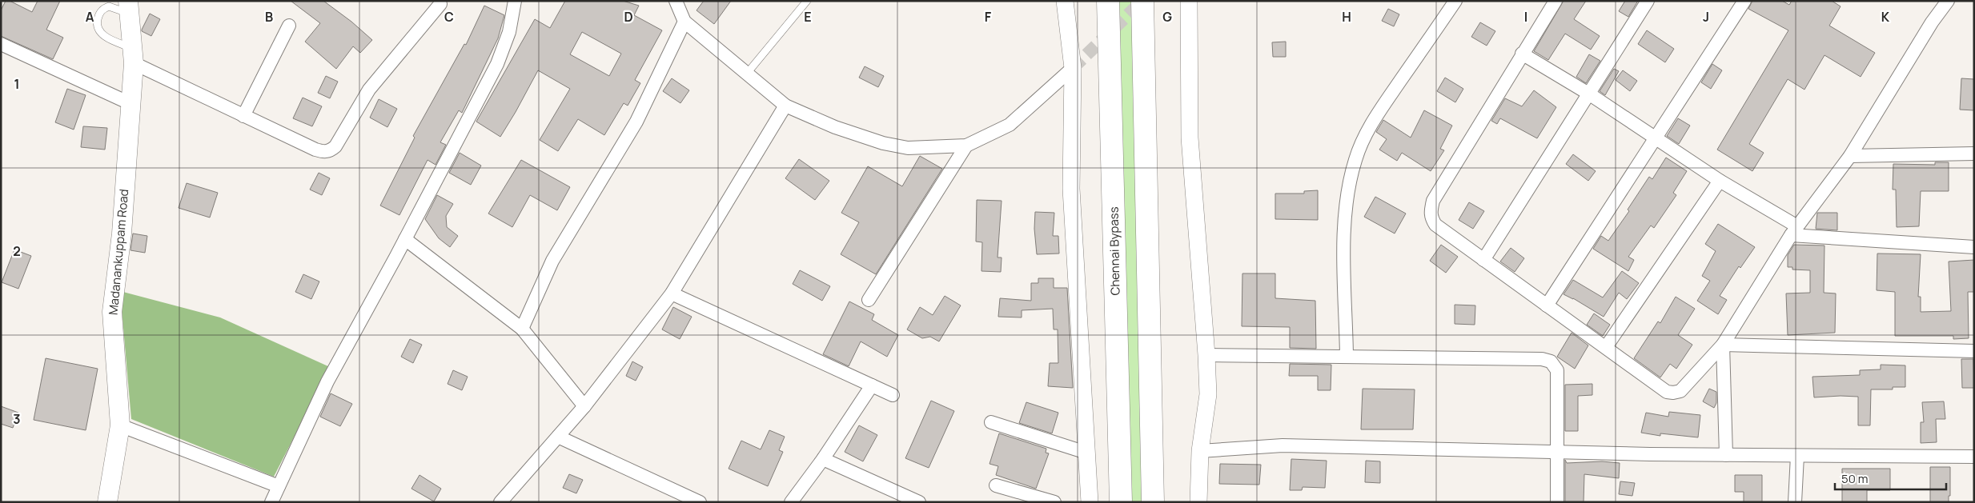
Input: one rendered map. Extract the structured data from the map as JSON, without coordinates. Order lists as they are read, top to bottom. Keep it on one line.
{"streets":{"highway":["Chennai Bypass"],"main road":["Madanankuppam Road"]},"scale_bar":"50 m","grid":{"columns":["A","B","C","D","E","F","G","H","I","J","K"],"rows":["1","2","3"]}}
